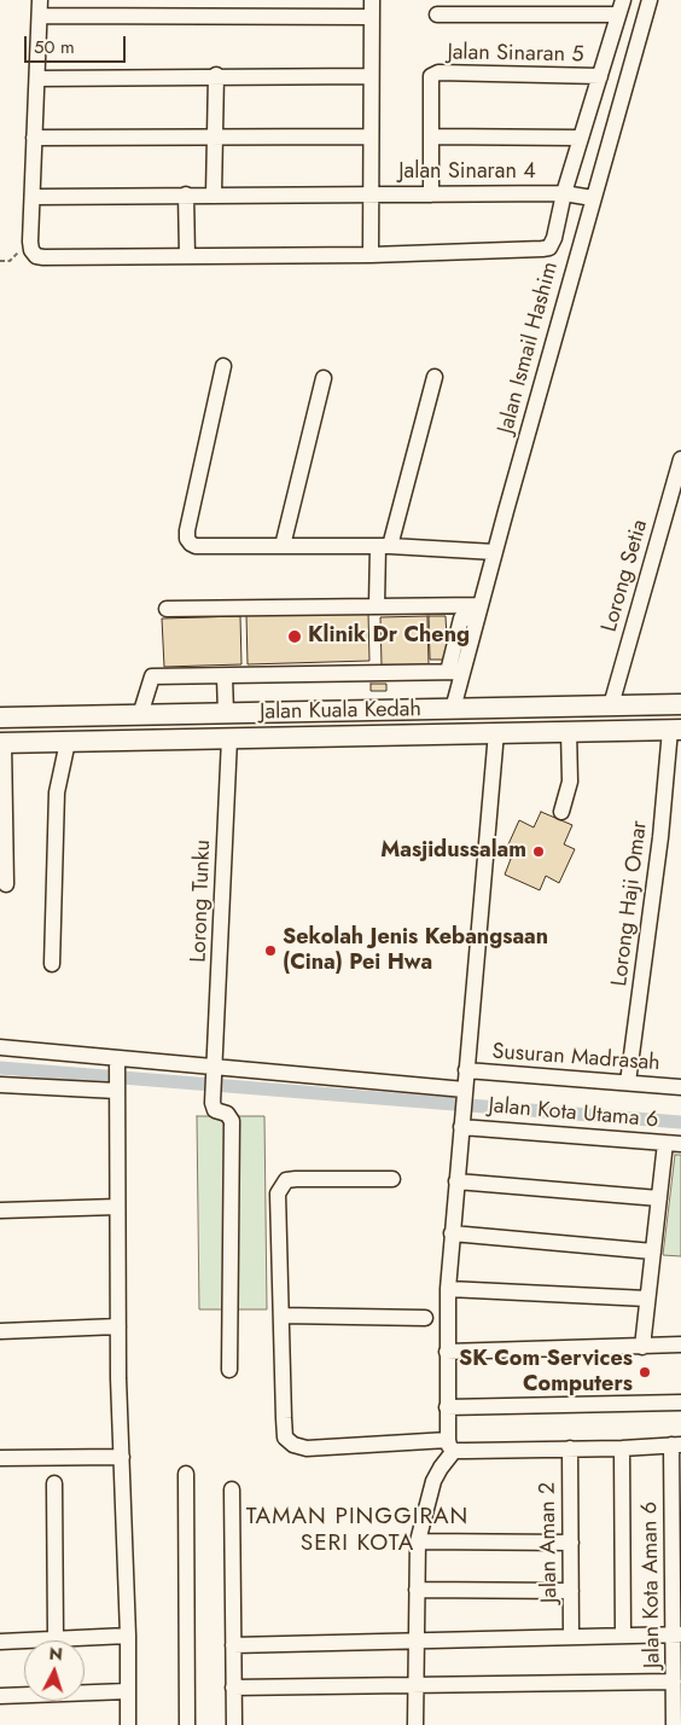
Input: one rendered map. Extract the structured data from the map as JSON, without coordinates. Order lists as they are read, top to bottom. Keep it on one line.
{"streets":{"main road":["Jalan Kuala Kedah"],"street":["Jalan Sinaran 5","Jalan Sinaran 4","Jalan Ismail Hashim","Lorong Setia","Lorong Tunku","Lorong Haji Omar","Susuran Madrasah","Jalan Kota Utama 6","Jalan Aman 2","Jalan Kota Aman 6"]},"crossings":[["Jalan Sinaran 4","Jalan Ismail Hashim"],["Jalan Ismail Hashim","Jalan Kuala Kedah"],["Lorong Setia","Jalan Kuala Kedah"],["Jalan Kuala Kedah","Lorong Tunku"],["Jalan Kuala Kedah","Lorong Haji Omar"],["Lorong Haji Omar","Susuran Madrasah"]],"districts":["TAMAN PINGGIRAN SERI KOTA"],"places":["Klinik Dr Cheng","Masjidussalam","Sekolah Jenis Kebangsaan (Cina) Pei Hwa","SK Com Services Computers"],"scale_bar":"50 m","north":"top"}
